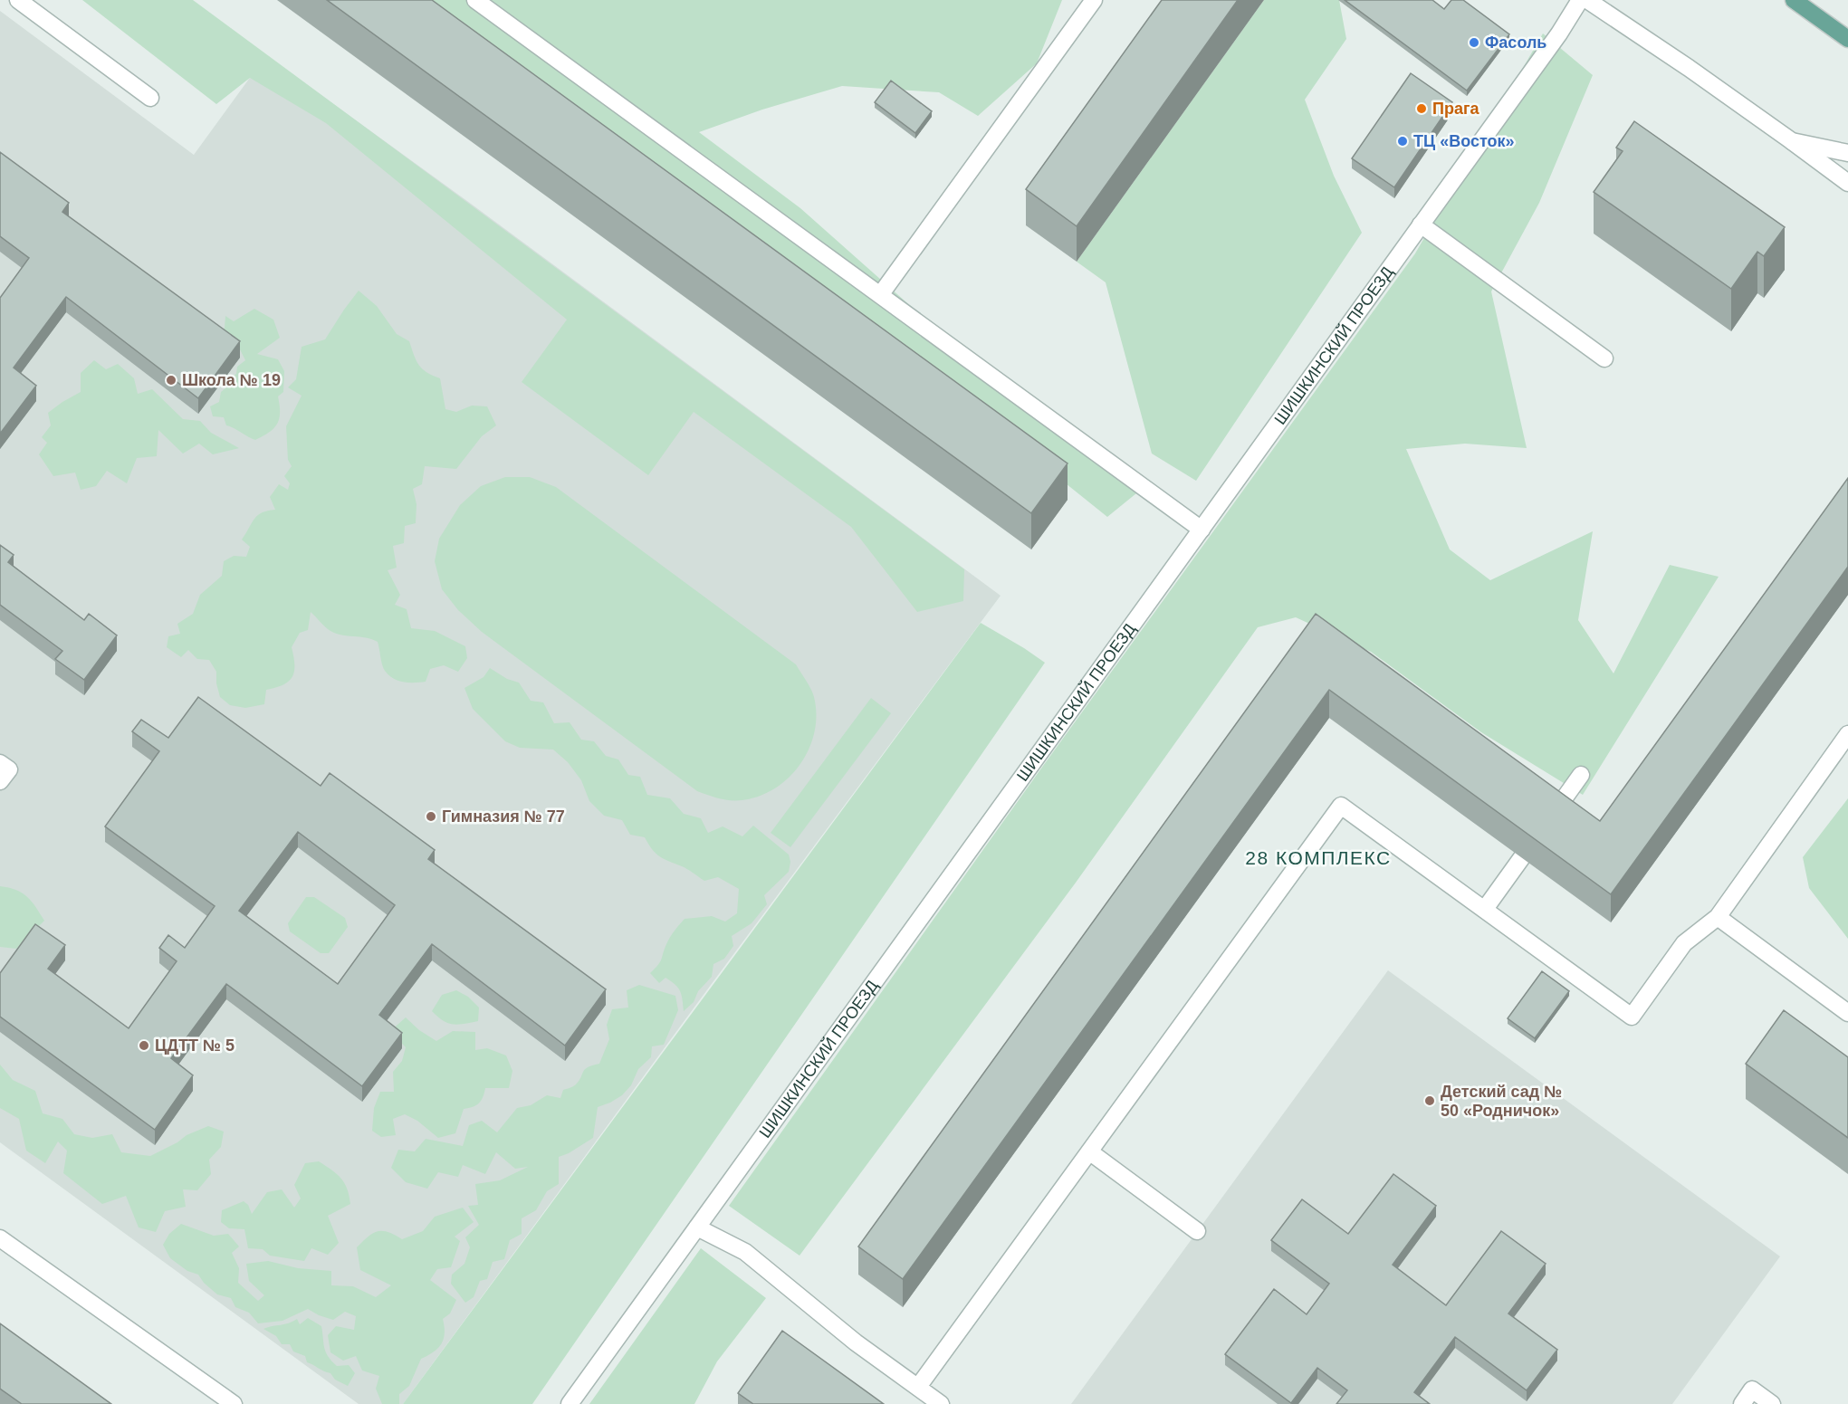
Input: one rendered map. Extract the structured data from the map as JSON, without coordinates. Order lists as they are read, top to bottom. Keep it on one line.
{"streets":{"street":["ШИШКИНСКИЙ ПРОЕЗД"]},"districts":["28 КОМПЛЕКС"],"places":["Фасоль","Прага","ТЦ «Восток»","Школа № 19","Гимназия № 77","ЦДТТ № 5","Детский сад № 50 «Родничок»"]}
